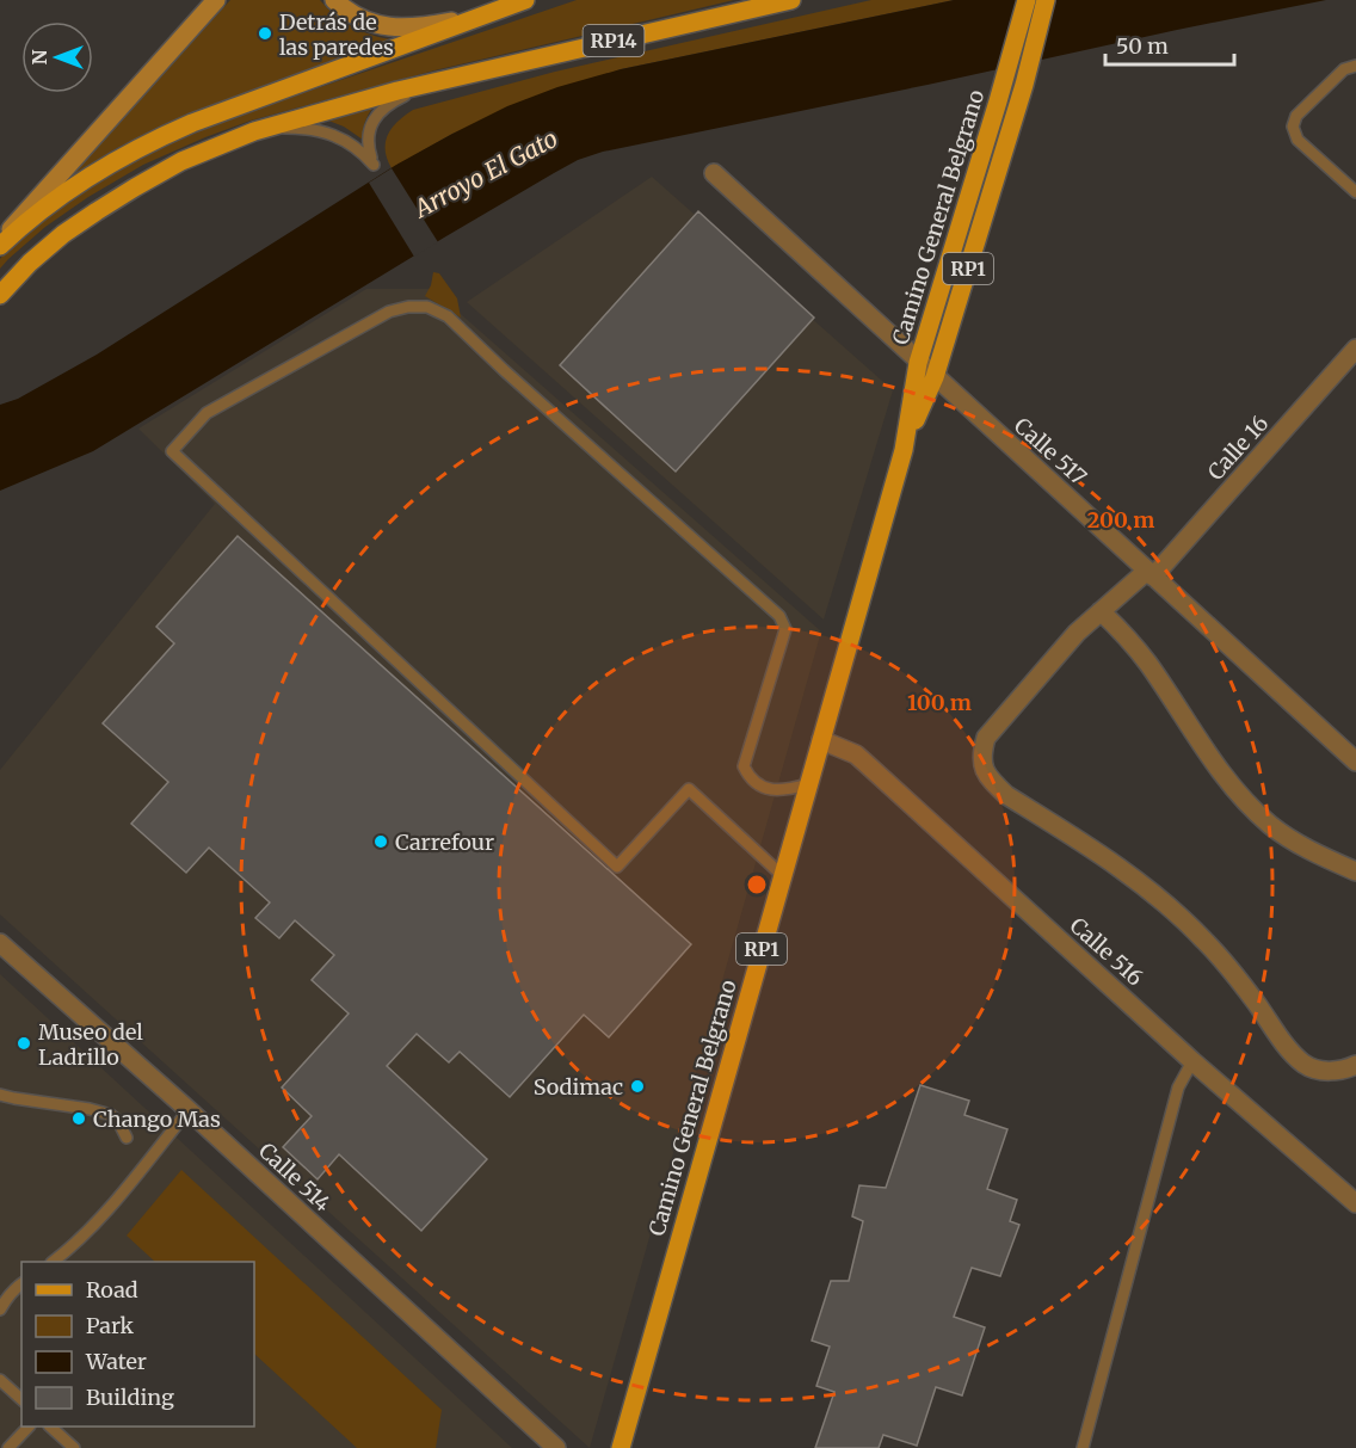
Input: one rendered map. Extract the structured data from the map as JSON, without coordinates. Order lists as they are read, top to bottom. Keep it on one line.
{"streets":{"main road":["RP14","Camino General Belgrano","RP1"],"street":["Calle 16","Calle 517","Calle 516","Calle 514"]},"crossings":[["Camino General Belgrano","Calle 517"],["Camino General Belgrano","Calle 516"],["Calle 16","Calle 517"]],"water":["Arroyo El Gato"],"places":["Detrás de las paredes","Carrefour","Museo del Ladrillo","Sodimac","Chango Mas"],"legend":["Road","Park","Water","Building"],"scale_bar":"50 m","north":"left","rings":["200 m","100 m"]}
